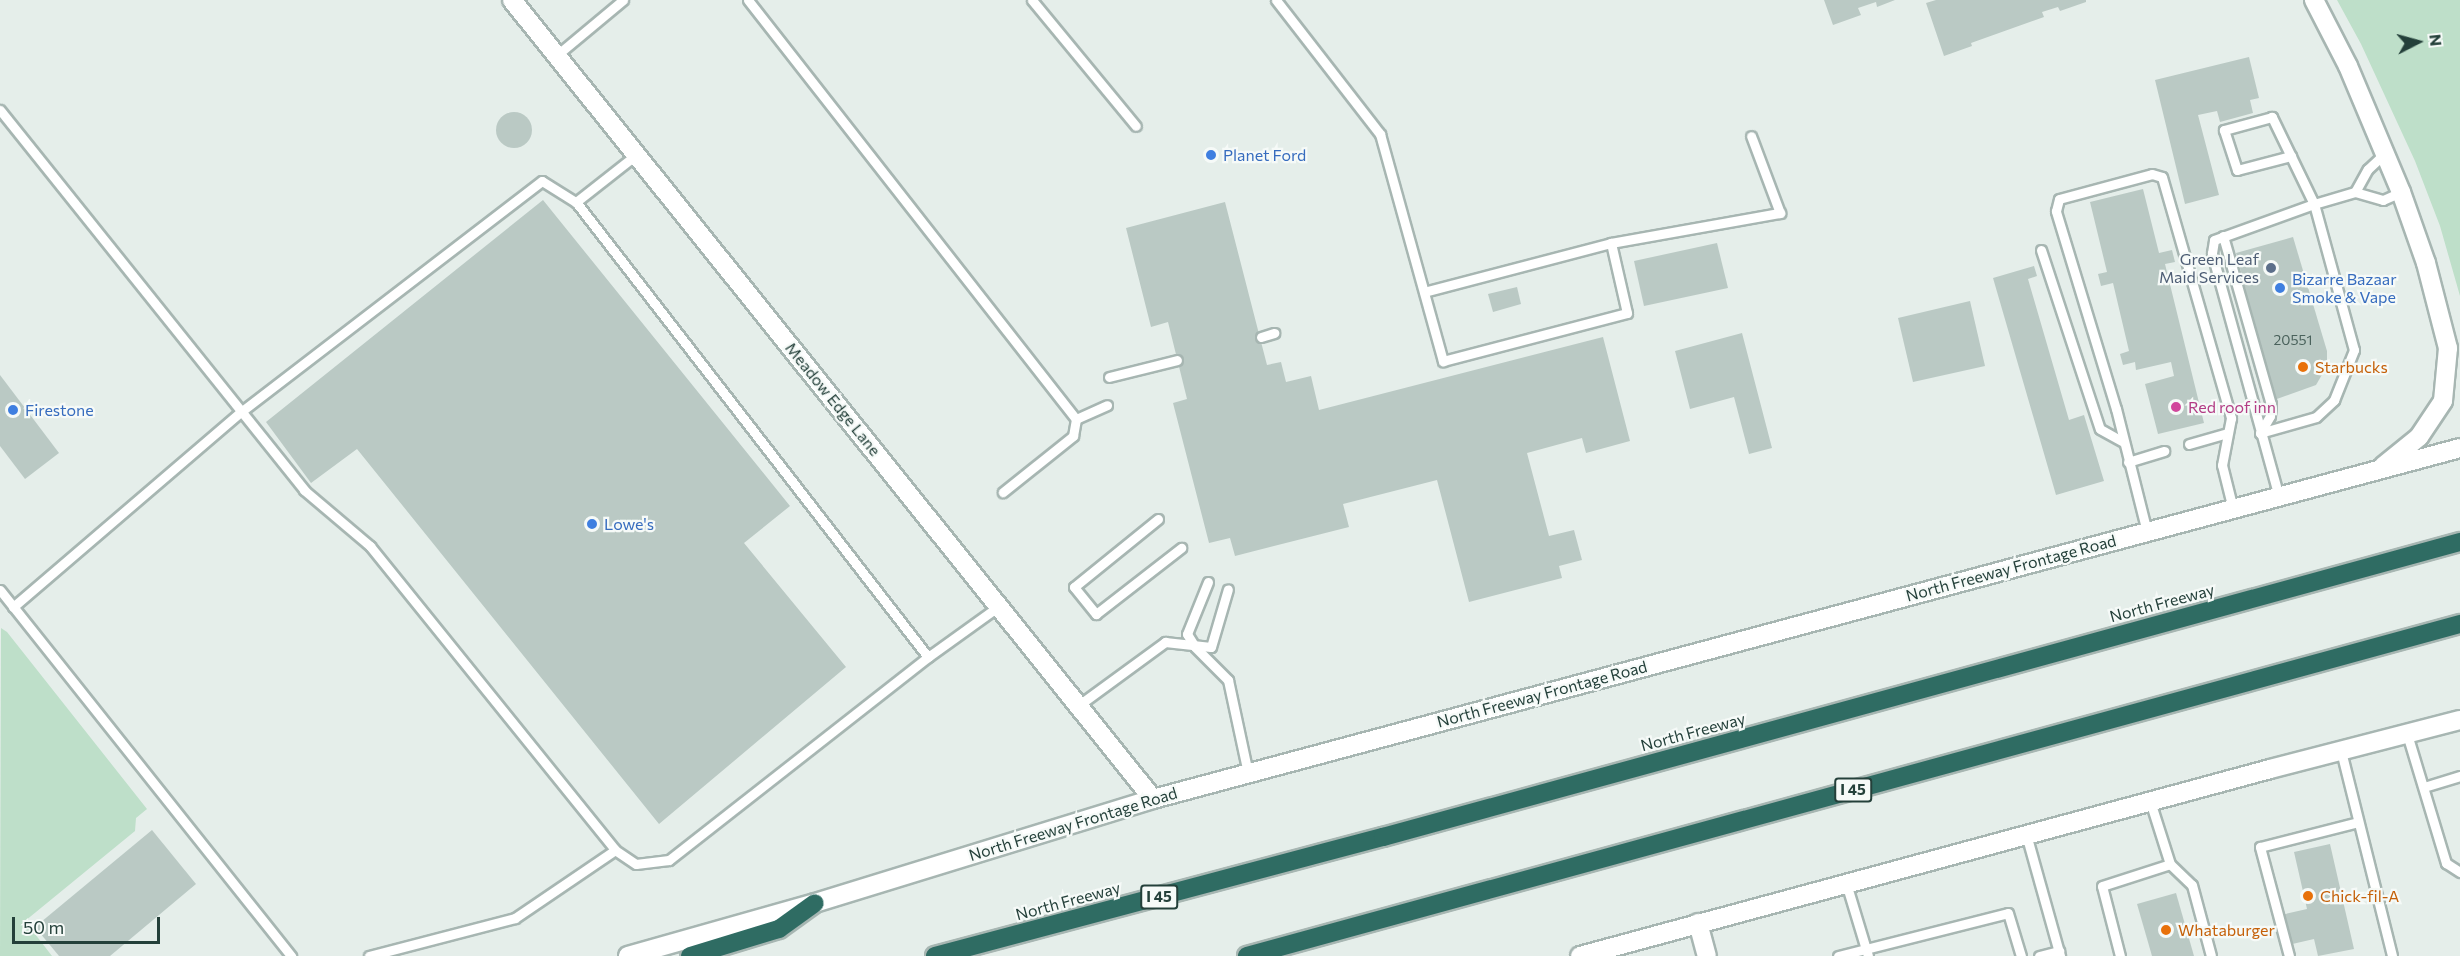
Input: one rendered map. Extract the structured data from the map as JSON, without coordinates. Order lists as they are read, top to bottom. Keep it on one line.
{"streets":{"highway":["North Freeway","I 45"],"main road":["Meadow Edge Lane","North Freeway Frontage Road"]},"crossings":[["Meadow Edge Lane","North Freeway Frontage Road"]],"places":["Planet Ford","Green Leaf Maid Services","Bizarre Bazaar Smoke & Vape","Starbucks","Red roof inn","Firestone","Lowe's","Chick-fil-A","Whataburger"],"house_numbers":["20551"],"scale_bar":"50 m","north":"right"}
